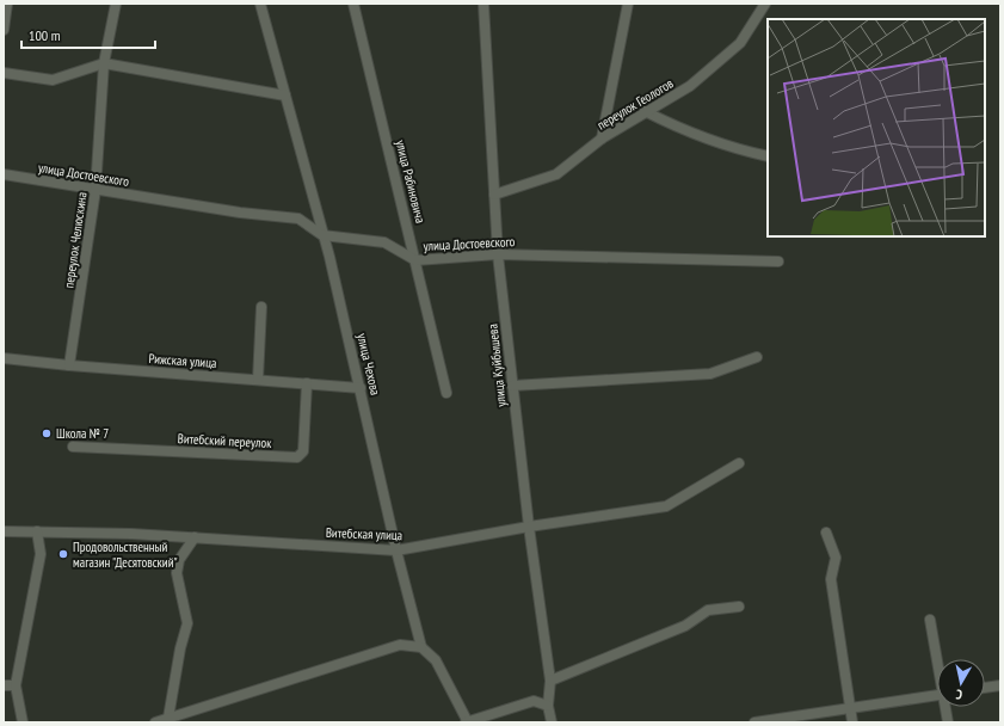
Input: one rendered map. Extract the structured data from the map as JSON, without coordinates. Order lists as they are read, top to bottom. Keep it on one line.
{"streets":{"street":["переулок Геологов","улица Достоевского","улица Рабиновича","переулок Челюскина","Рижская улица","улица Чехова","улица Куйбышева","Витебский переулок","Витебская улица"]},"crossings":[["переулок Геологов","улица Куйбышева"],["улица Достоевского","улица Рабиновича"],["улица Достоевского","переулок Челюскина"],["улица Достоевского","улица Чехова"],["улица Достоевского","улица Куйбышева"],["переулок Челюскина","Рижская улица"],["Рижская улица","улица Чехова"],["Рижская улица","Витебский переулок"],["улица Чехова","Витебская улица"],["улица Куйбышева","Витебская улица"]],"places":["Школа № 7","Продовольственный магазин \"Деcятовский\""],"scale_bar":"100 m","north":"bottom"}
